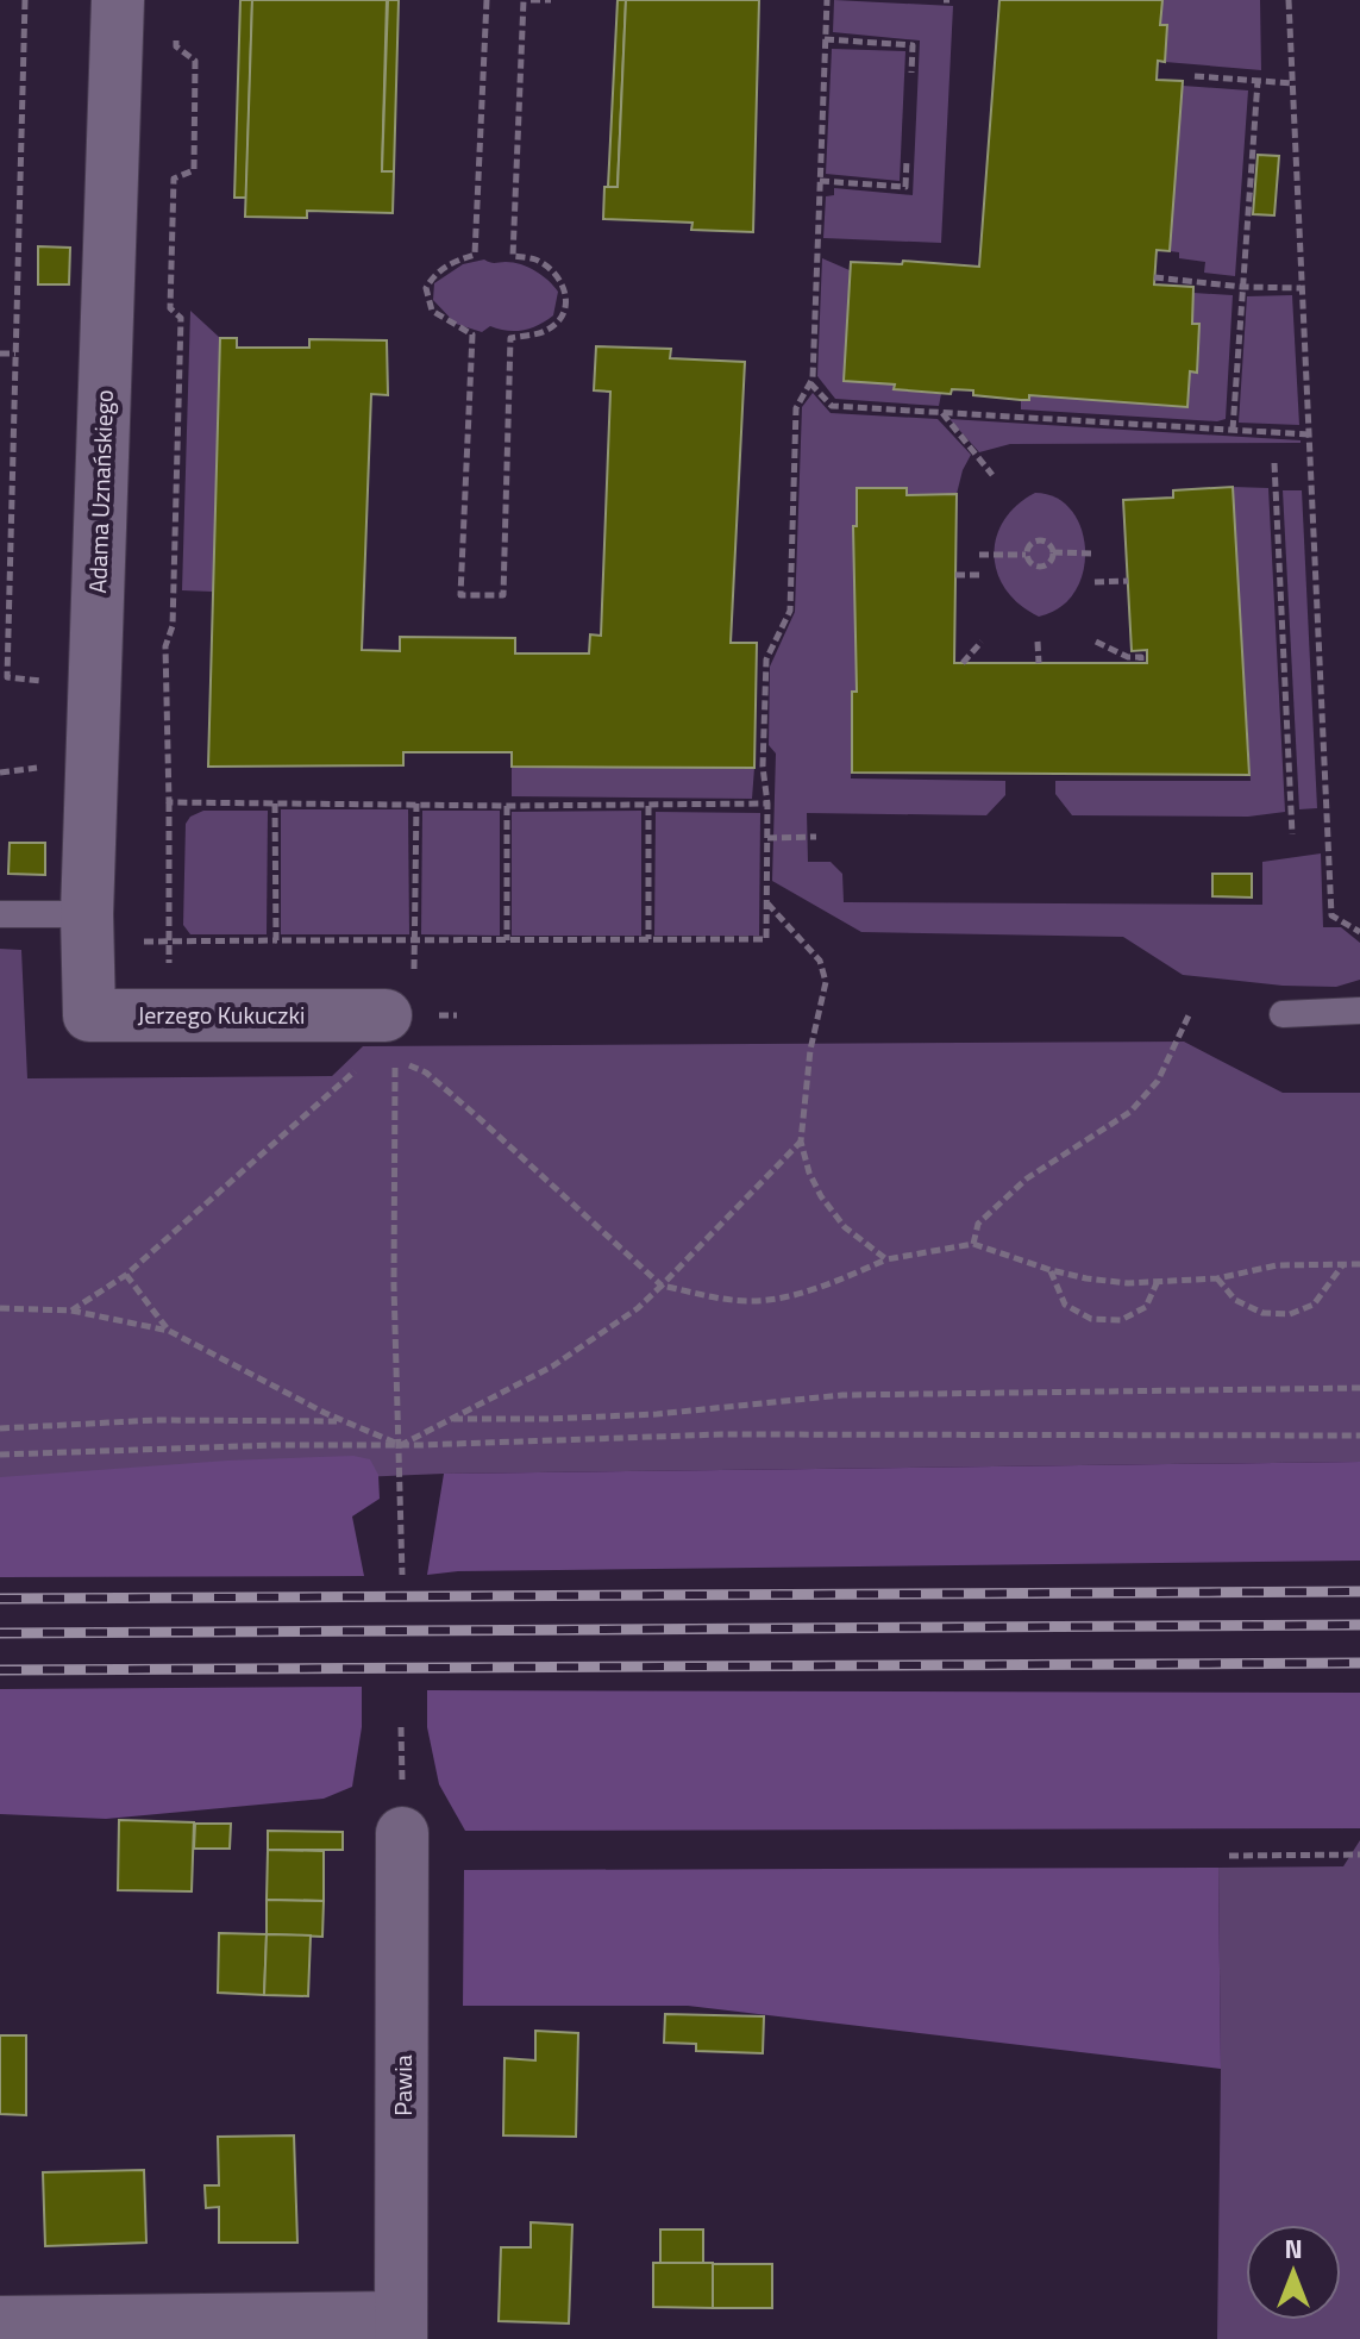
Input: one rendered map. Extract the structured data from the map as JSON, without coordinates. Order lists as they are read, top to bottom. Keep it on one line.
{"streets":{"street":["Adama Uznańskiego","Jerzego Kukuczki","Pawia"]},"crossings":[["Adama Uznańskiego","Jerzego Kukuczki"]],"north":"top"}
